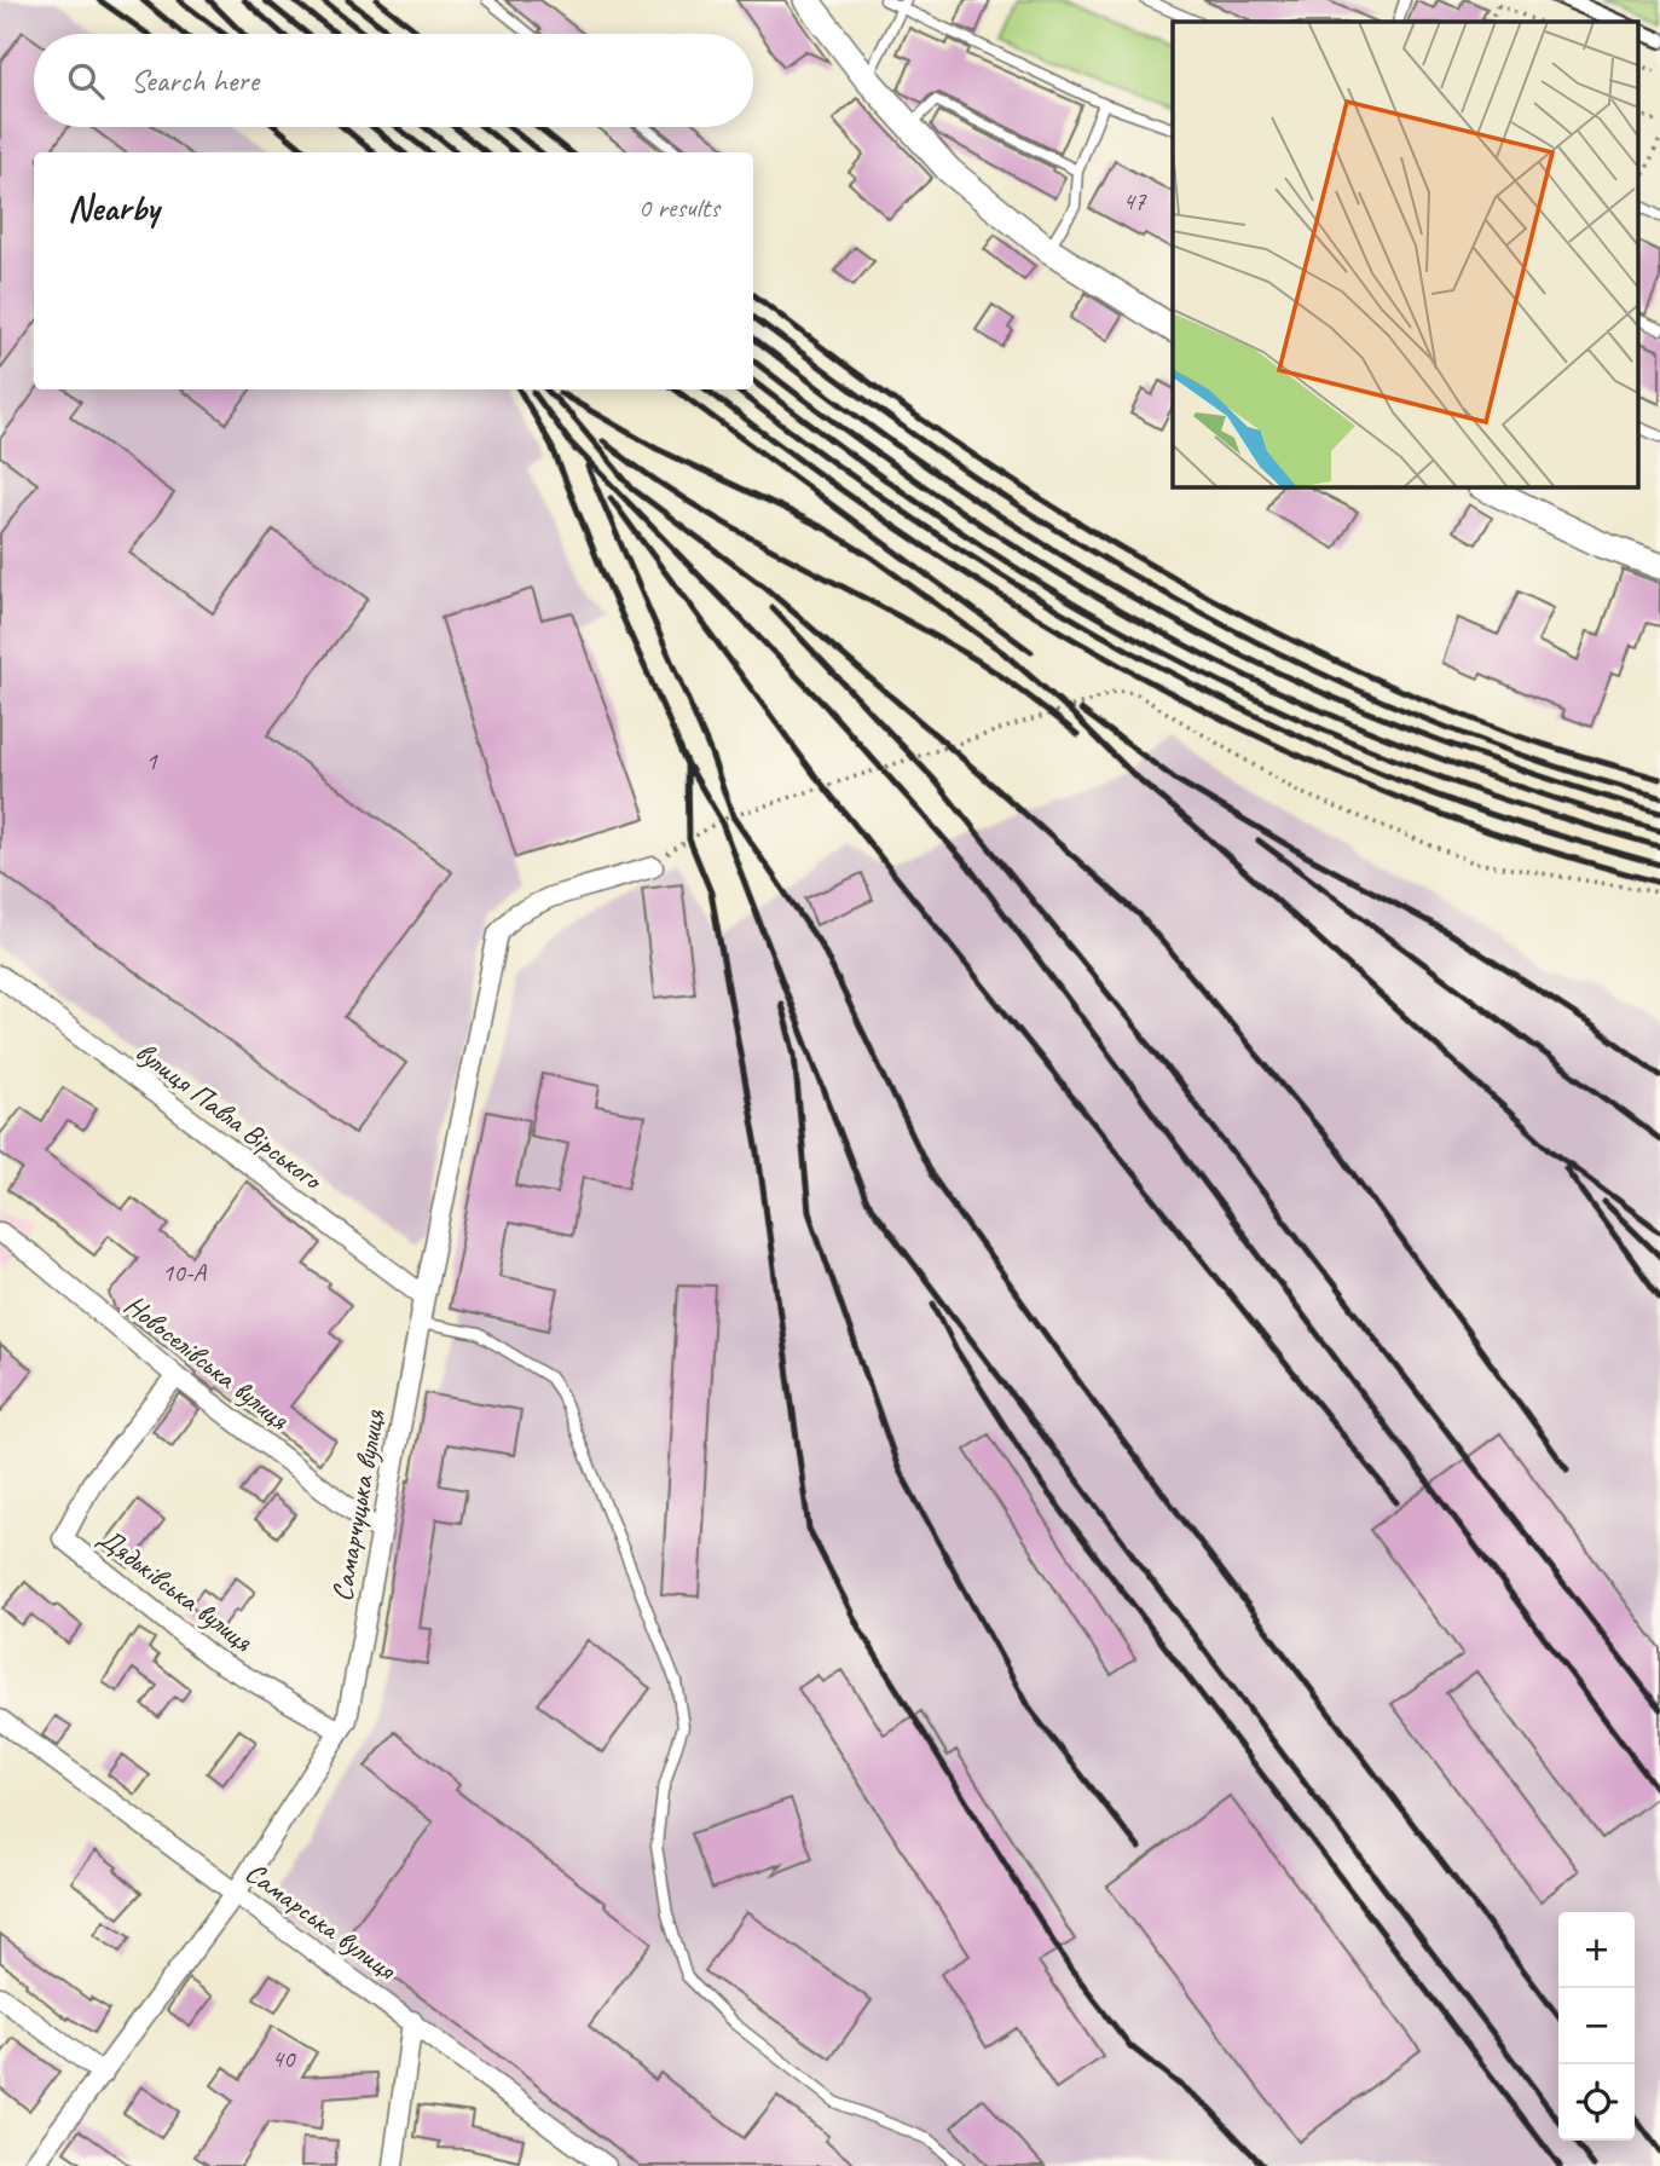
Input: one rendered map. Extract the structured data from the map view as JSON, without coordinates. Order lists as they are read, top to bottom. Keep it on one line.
{"streets":{"street":["вулиця Павла Вірського","Новоселівська вулиця","Самарчуцька вулиця","Дядьківська вулиця","Самарська вулиця"]},"crossings":[["вулиця Павла Вірського","Самарчуцька вулиця"],["Новоселівська вулиця","Самарчуцька вулиця"],["Новоселівська вулиця","Дядьківська вулиця"],["Самарчуцька вулиця","Дядьківська вулиця"],["Самарчуцька вулиця","Самарська вулиця"]],"house_numbers":["47","1","10-А","40"],"page":{"search":"Search here","heading":["Nearby","0 results"],"map_buttons":["+","−"]}}
